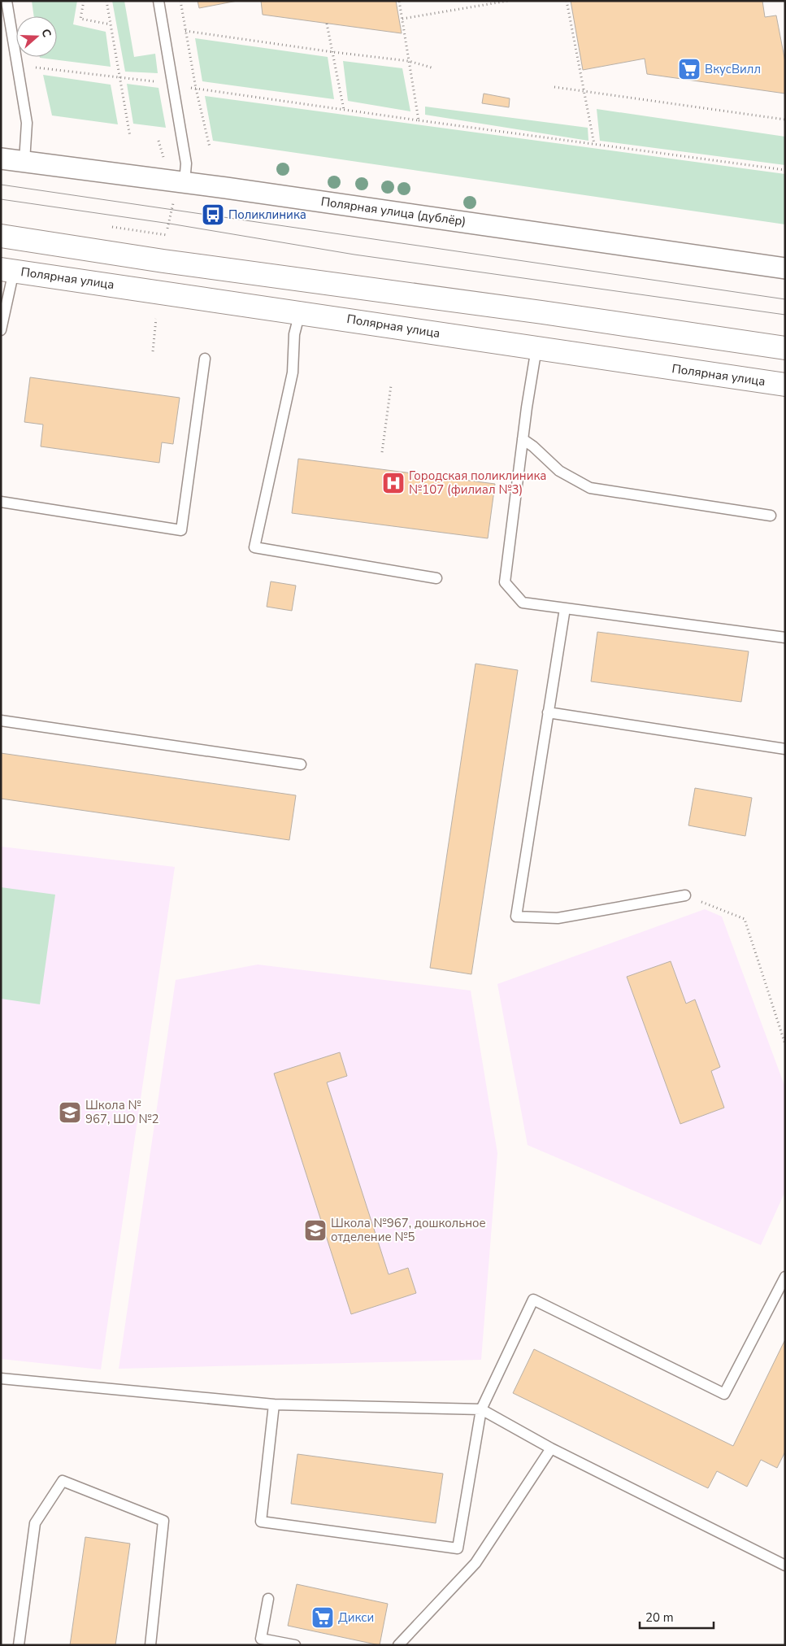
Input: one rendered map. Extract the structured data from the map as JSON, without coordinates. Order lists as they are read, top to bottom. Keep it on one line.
{"streets":{"main road":["Полярная улица"],"street":["Полярная улица (дублёр)"]},"places":{"supermarket":["ВкусВилл","Дикси"],"bus stop":["Поликлиника"],"hospital":["Городская поликлиника №107 (филиал №3)"],"school or university":["Школа № 967, ШО №2","Школа №967, дошкольное отделение №5"]},"scale_bar":"20 m","north":"right"}
